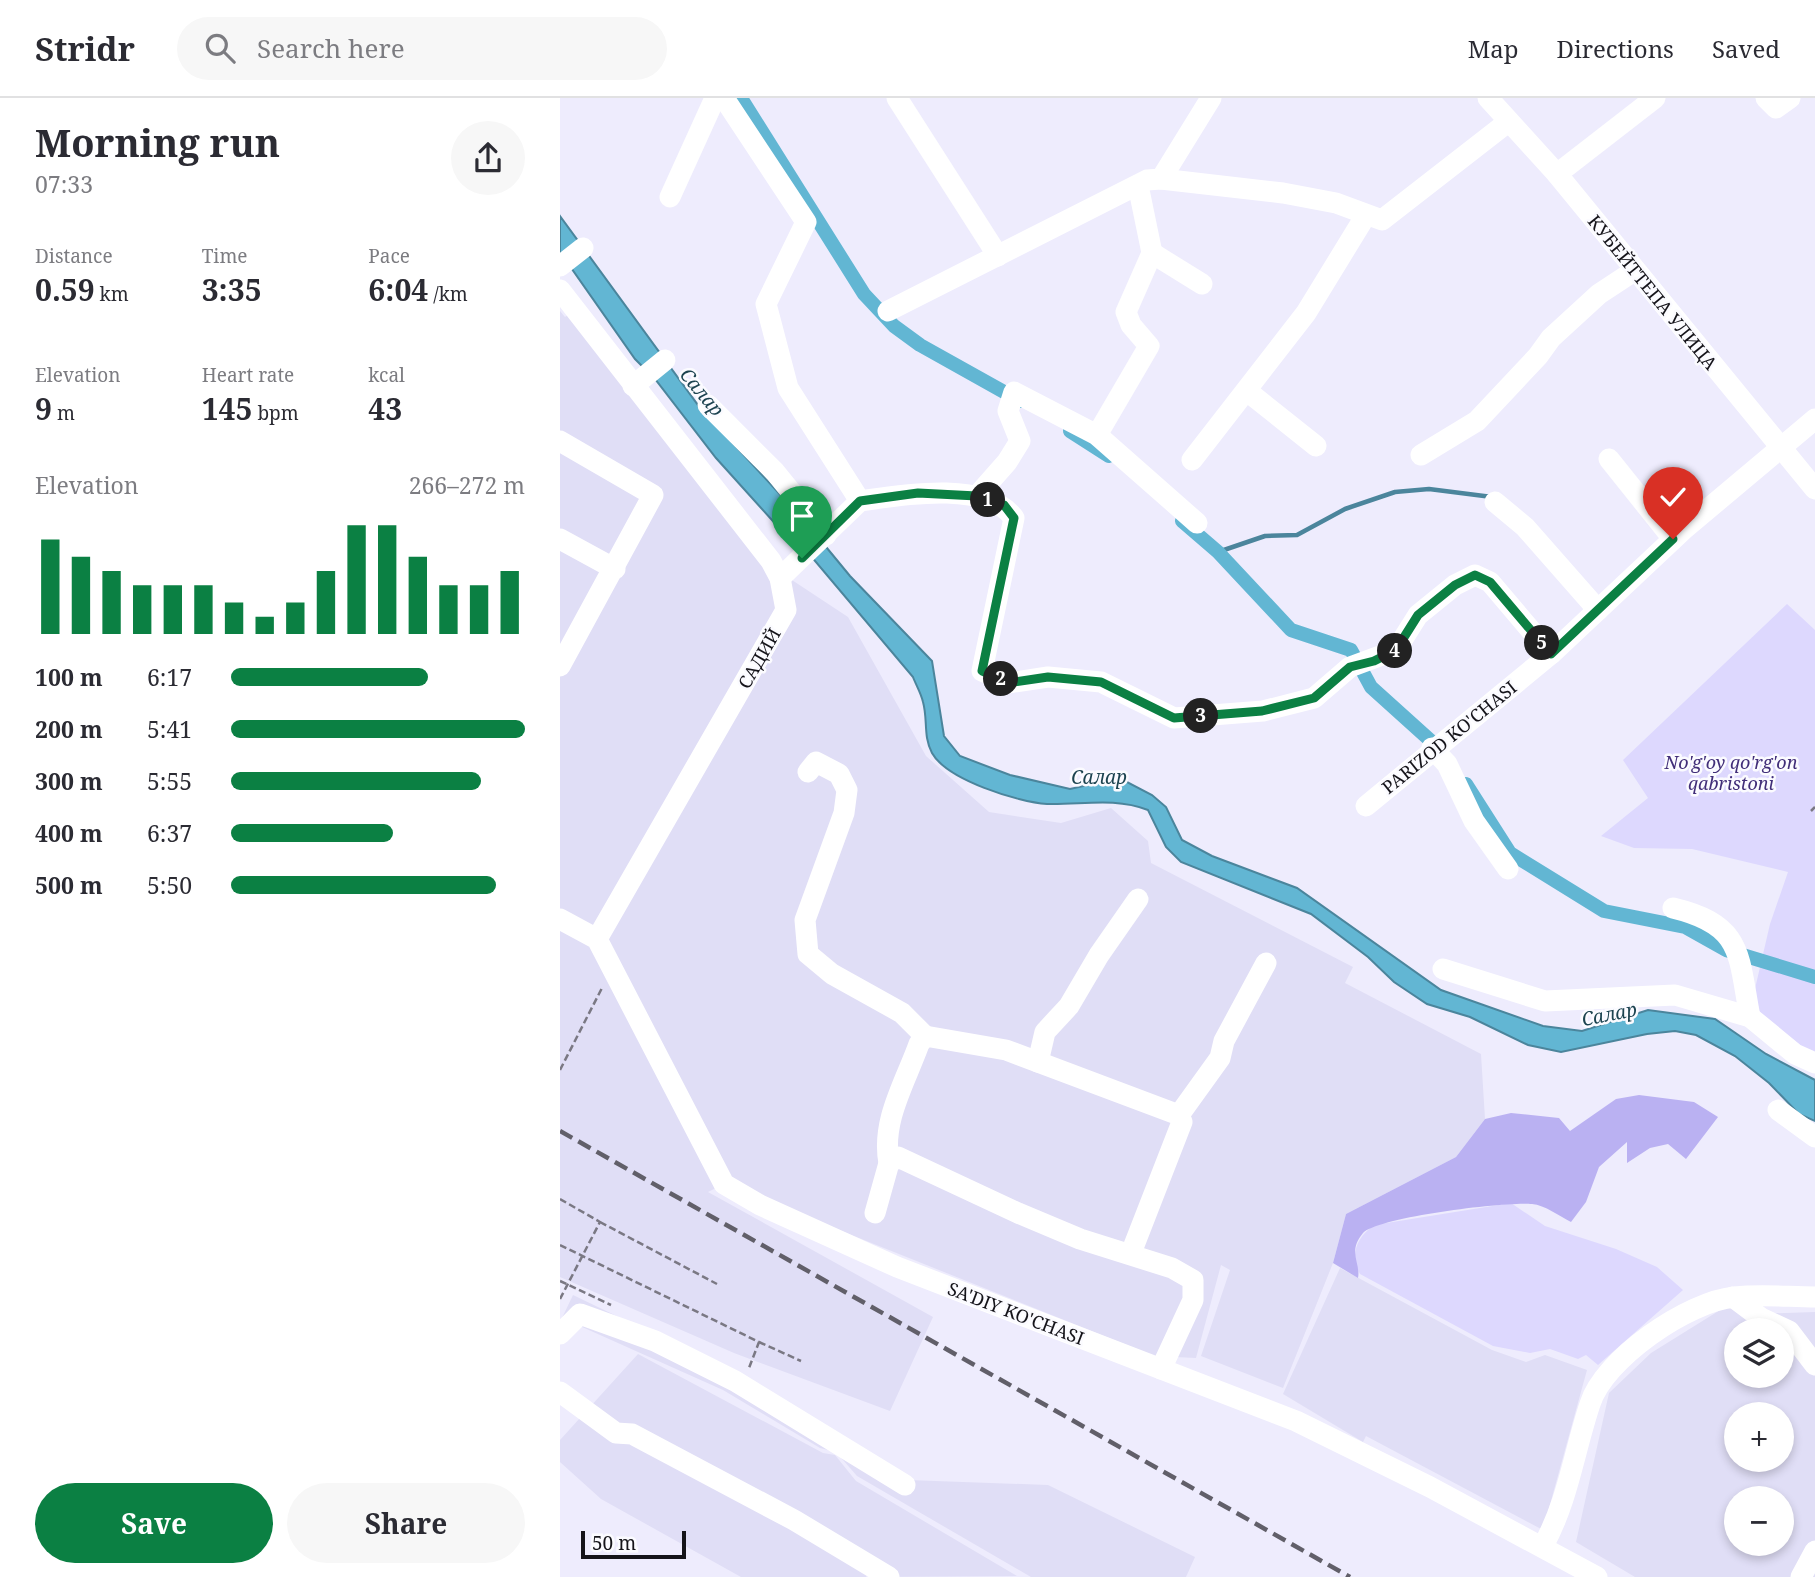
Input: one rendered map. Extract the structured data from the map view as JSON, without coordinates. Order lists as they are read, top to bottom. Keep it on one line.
{"streets":{"street":["КУБЕЙТТЕПА УЛИЦА","САДИЙ","PARIZOD KO'CHASI","SA'DIY KO'CHASI"]},"crossings":[["КУБЕЙТТЕПА УЛИЦА","PARIZOD KO'CHASI"],["САДИЙ","SA'DIY KO'CHASI"]],"water":["Салар"],"parks":["No'g'oy qo'rg'on qabristoni"],"scale_bar":"50 m","page":{"header":"Stridr","search":"Search here","nav":["Map","Directions","Saved"],"heading":["Morning run","07:33"],"stats":[["Distance","0.59 km"],["Time","3:35"],["Pace","6:04 /km"],["Elevation","9 m"],["Heart rate","145 bpm"],["kcal","43"]],"chart":["Elevation","266–272 m"],"pins":["1","5","4","2","3"],"list":[{"name":"100 m","note":"6:17"},{"name":"200 m","note":"5:41"},{"name":"300 m","note":"5:55"},{"name":"400 m","note":"6:37"},{"name":"500 m","note":"5:50"}],"map_buttons":["+","−"],"buttons":["Save","Share"],"scale":"50 m"}}
